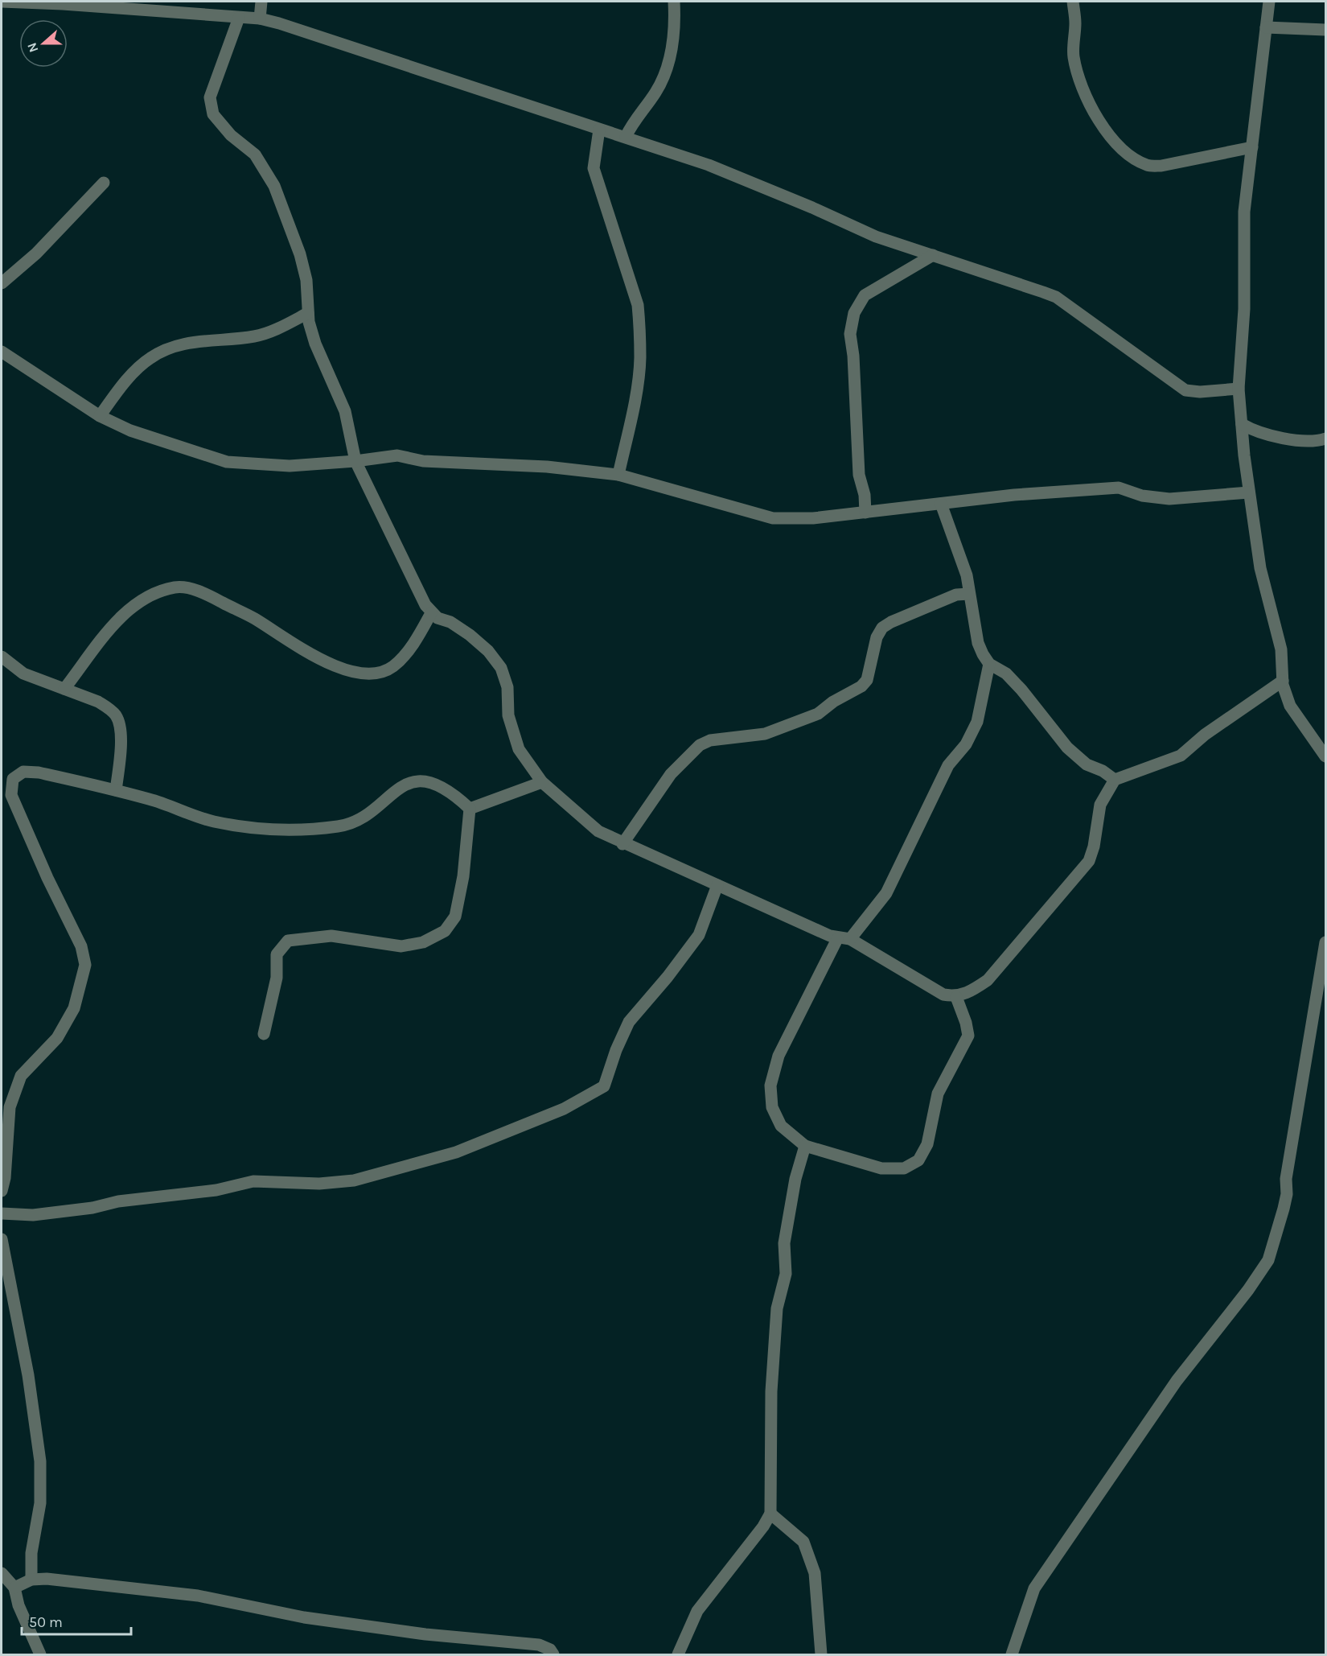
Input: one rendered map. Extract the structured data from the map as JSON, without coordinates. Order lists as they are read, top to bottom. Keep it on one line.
{"scale_bar":"50 m","north":"left"}
